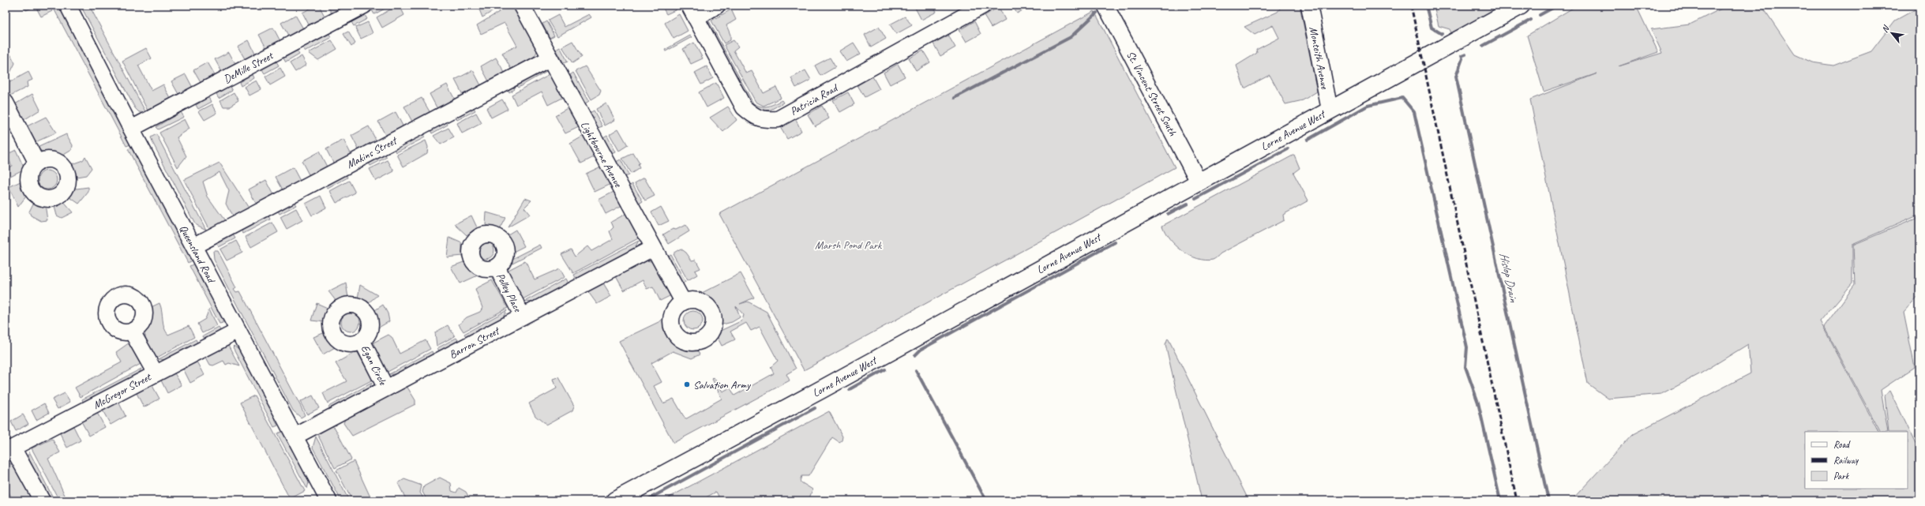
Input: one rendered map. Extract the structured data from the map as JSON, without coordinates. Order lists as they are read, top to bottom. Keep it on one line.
{"streets":{"main road":["Lorne Avenue West"],"street":["Monteith Avenue","DeMille Street","St. Vincent Street South","Patricia Road","Makins Street","Lightbourne Avenue","Queensland Road","Polley Place","Barron Street","Egan Circle","McGregor Street"]},"crossings":[["Monteith Avenue","Lorne Avenue West"],["DeMille Street","Queensland Road"],["St. Vincent Street South","Lorne Avenue West"],["Makins Street","Lightbourne Avenue"],["Makins Street","Queensland Road"],["Lightbourne Avenue","Barron Street"],["Queensland Road","Barron Street"],["Queensland Road","McGregor Street"],["Polley Place","Barron Street"],["Barron Street","Egan Circle"]],"water":["Hislop Drain"],"parks":["Marsh Pond Park"],"places":["Salvation Army"],"legend":["Road","Railway","Park"],"north":"top left"}
